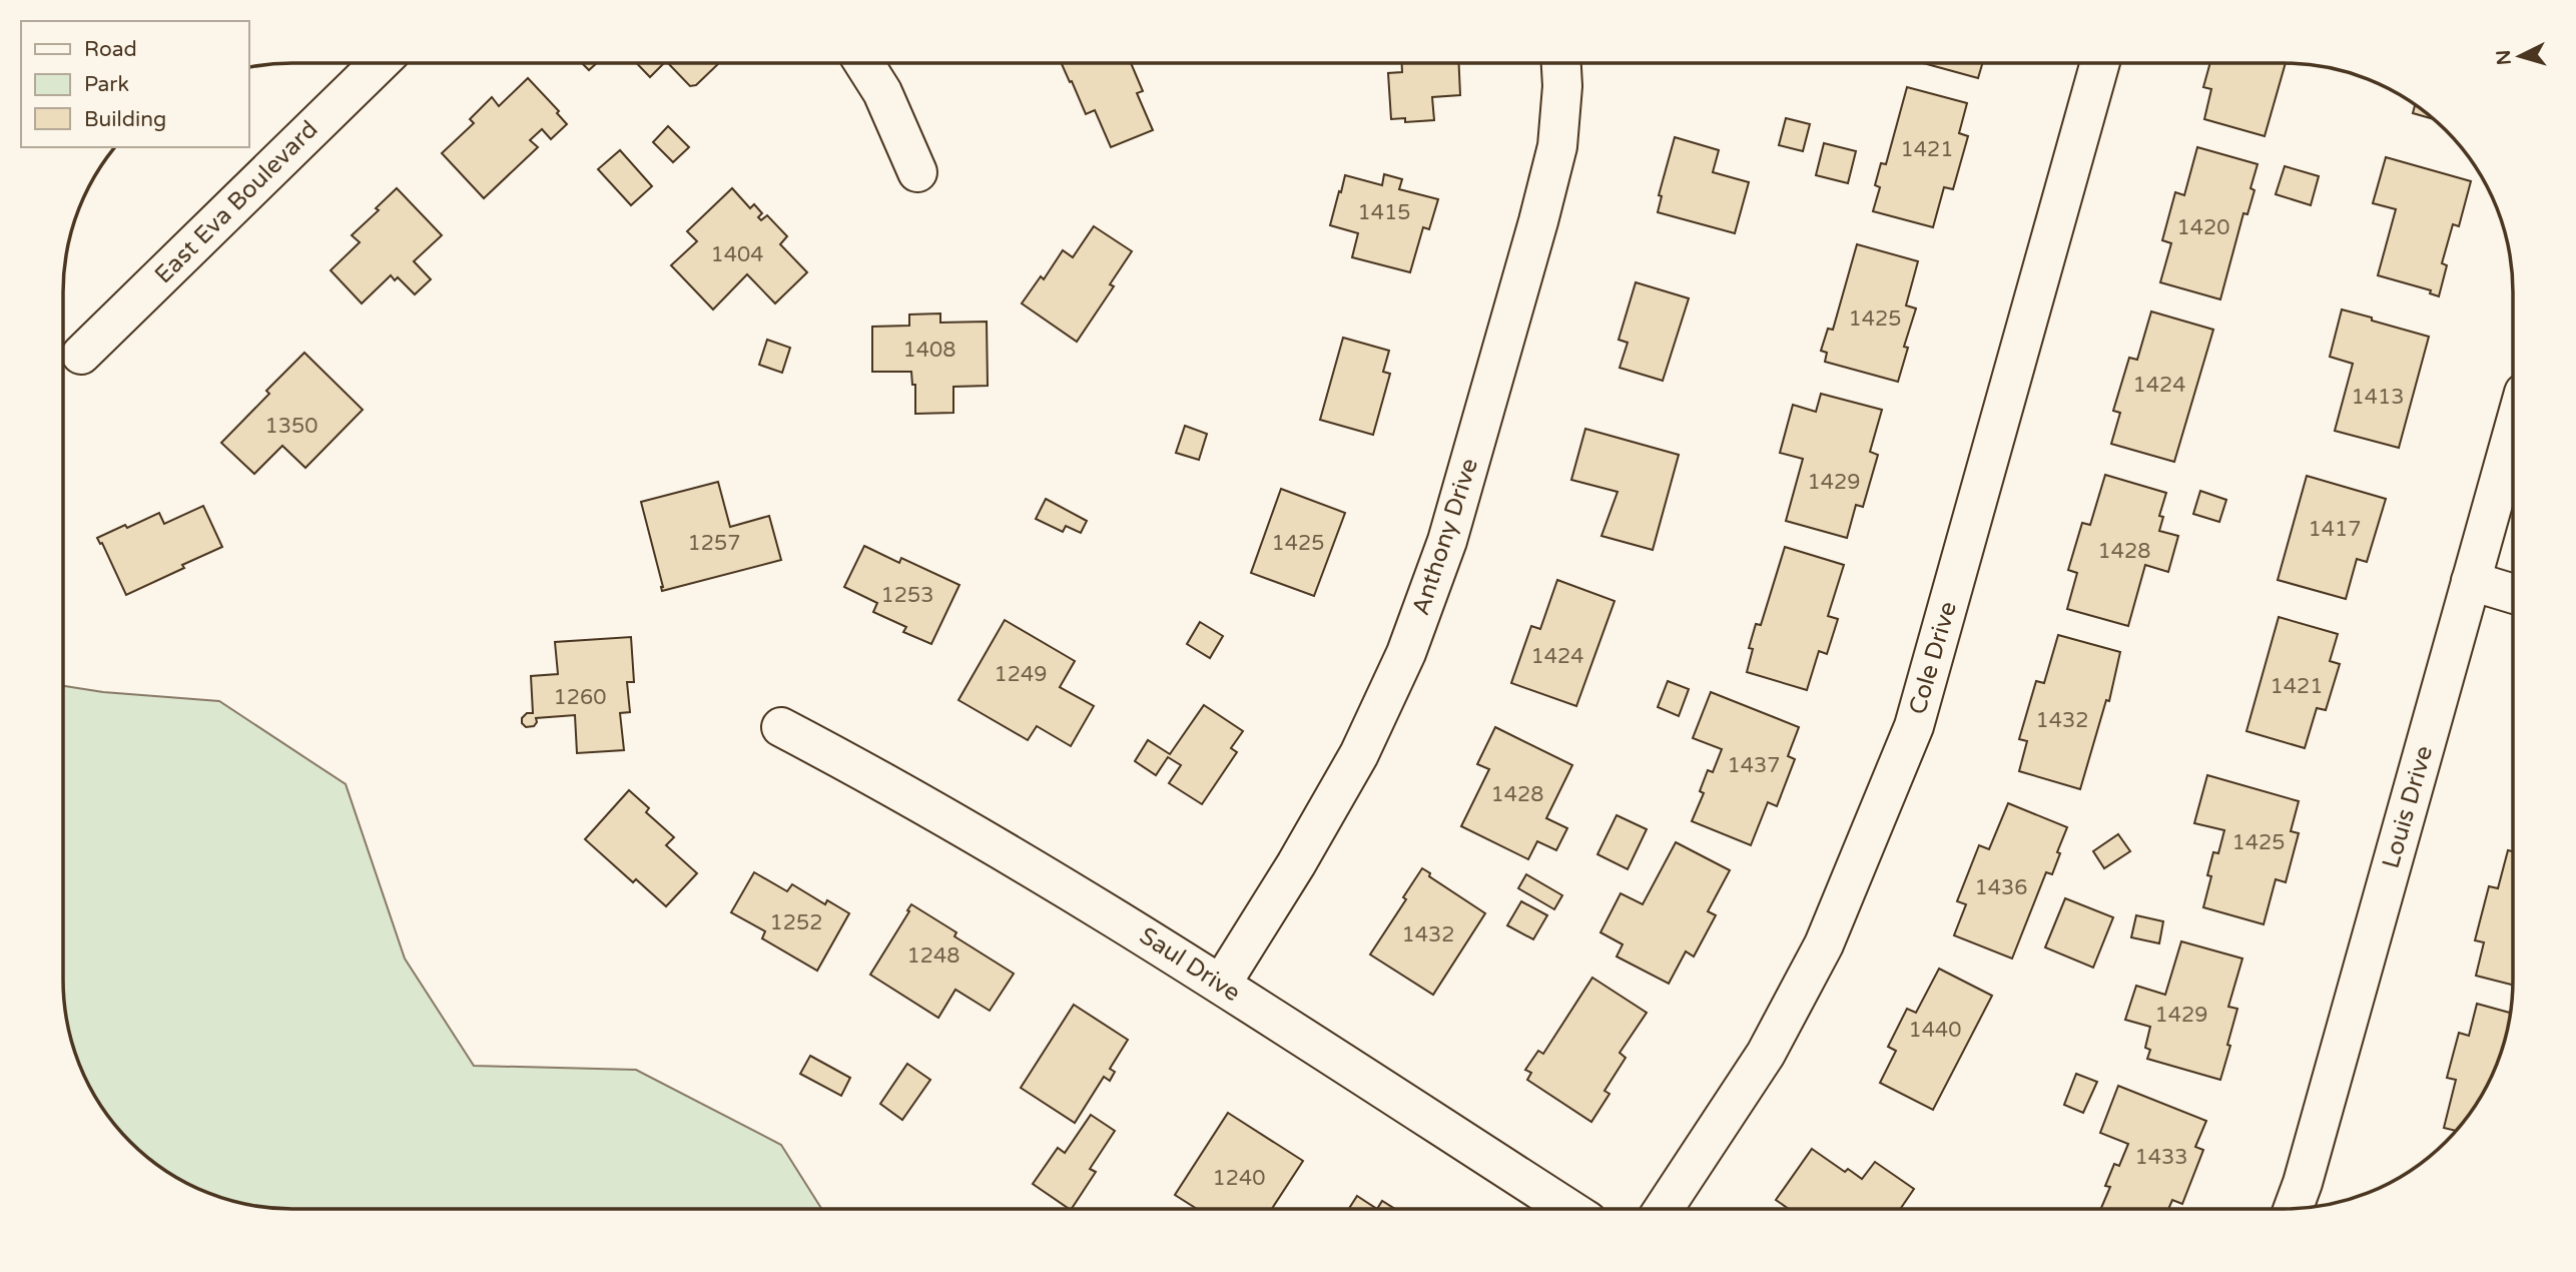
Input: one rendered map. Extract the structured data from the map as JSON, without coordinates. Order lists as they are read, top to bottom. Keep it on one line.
{"streets":{"street":["East Eva Boulevard","Anthony Drive","Cole Drive","Louis Drive","Saul Drive"]},"crossings":[["Anthony Drive","Saul Drive"]],"house_numbers":["1421","1415","1420","1404","1425","1408","1424","1413","1350","1429","1417","1257","1425","1428","1253","1424","1249","1421","1260","1432","1437","1428","1425","1436","1252","1432","1248","1429","1440","1433","1240"],"legend":["Road","Park","Building"],"north":"left"}
